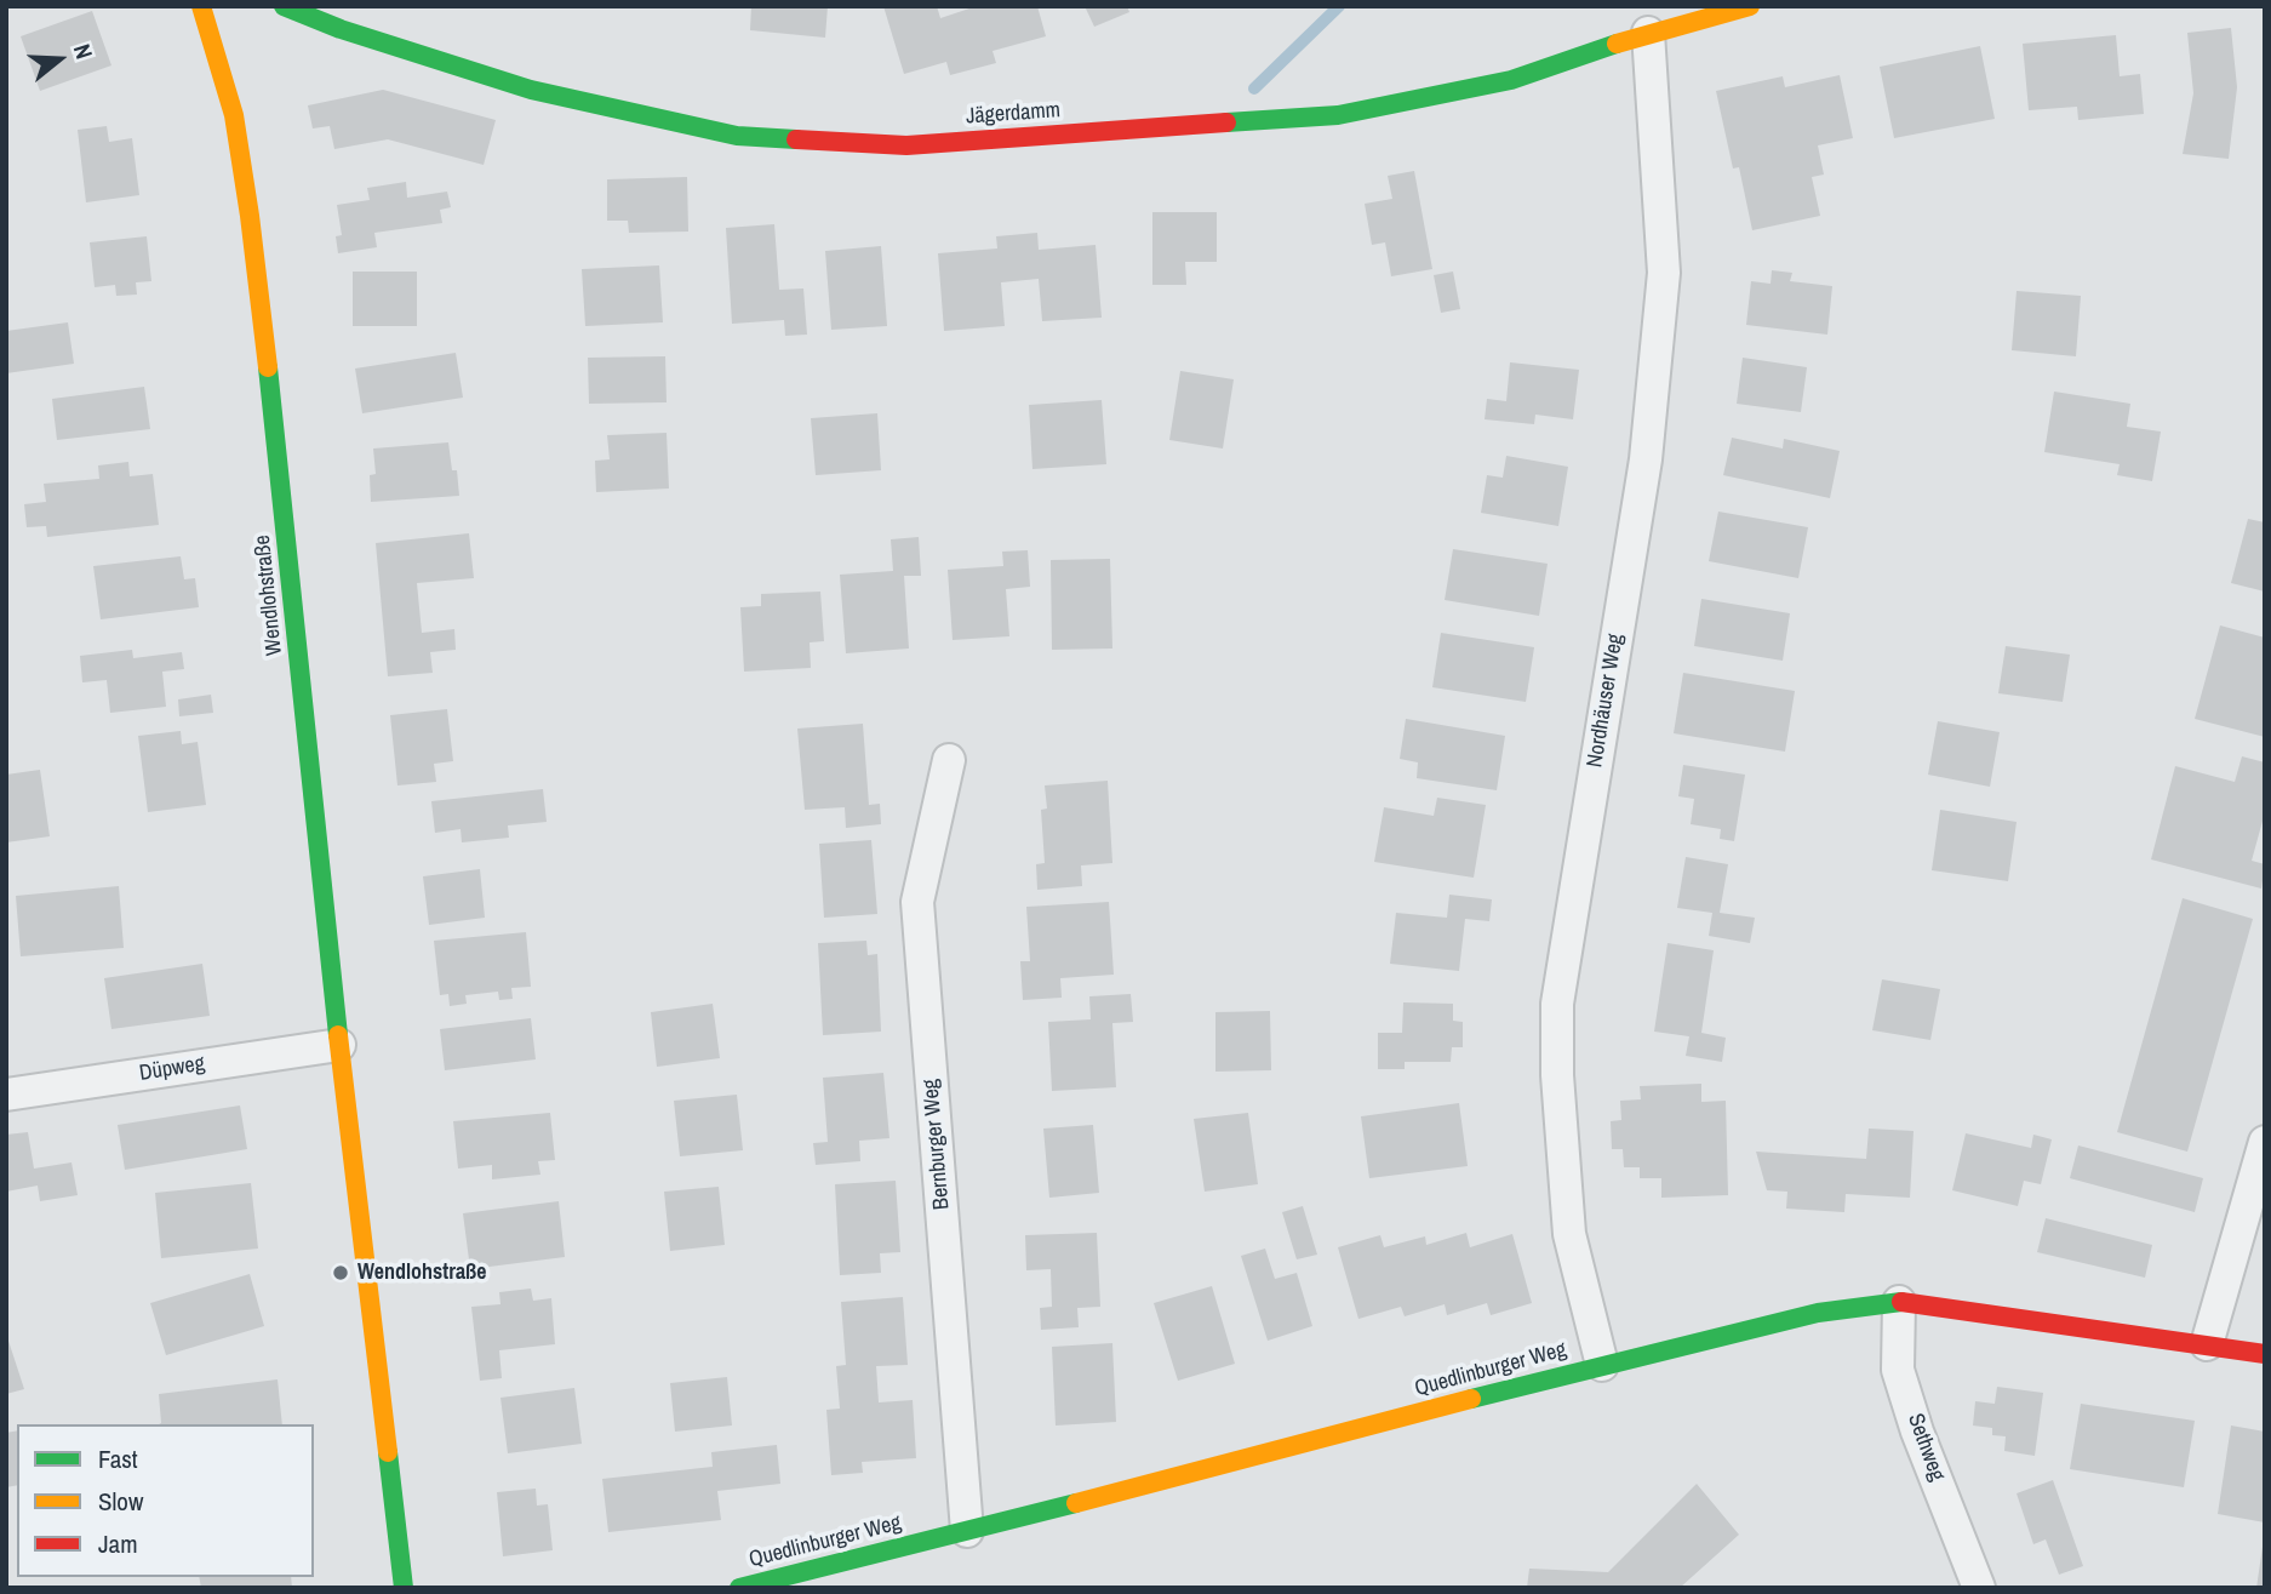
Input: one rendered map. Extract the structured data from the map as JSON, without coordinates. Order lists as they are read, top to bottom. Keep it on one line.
{"streets":{"street":["Jägerdamm","Wendlohstraße","Nordhäuser Weg","Düpweg","Bernburger Weg","Quedlinburger Weg","Sethweg"]},"crossings":[["Jägerdamm","Nordhäuser Weg"],["Wendlohstraße","Düpweg"],["Nordhäuser Weg","Quedlinburger Weg"],["Bernburger Weg","Quedlinburger Weg"],["Quedlinburger Weg","Sethweg"]],"places":["Wendlohstraße"],"legend":["Fast","Slow","Jam"],"north":"right"}
